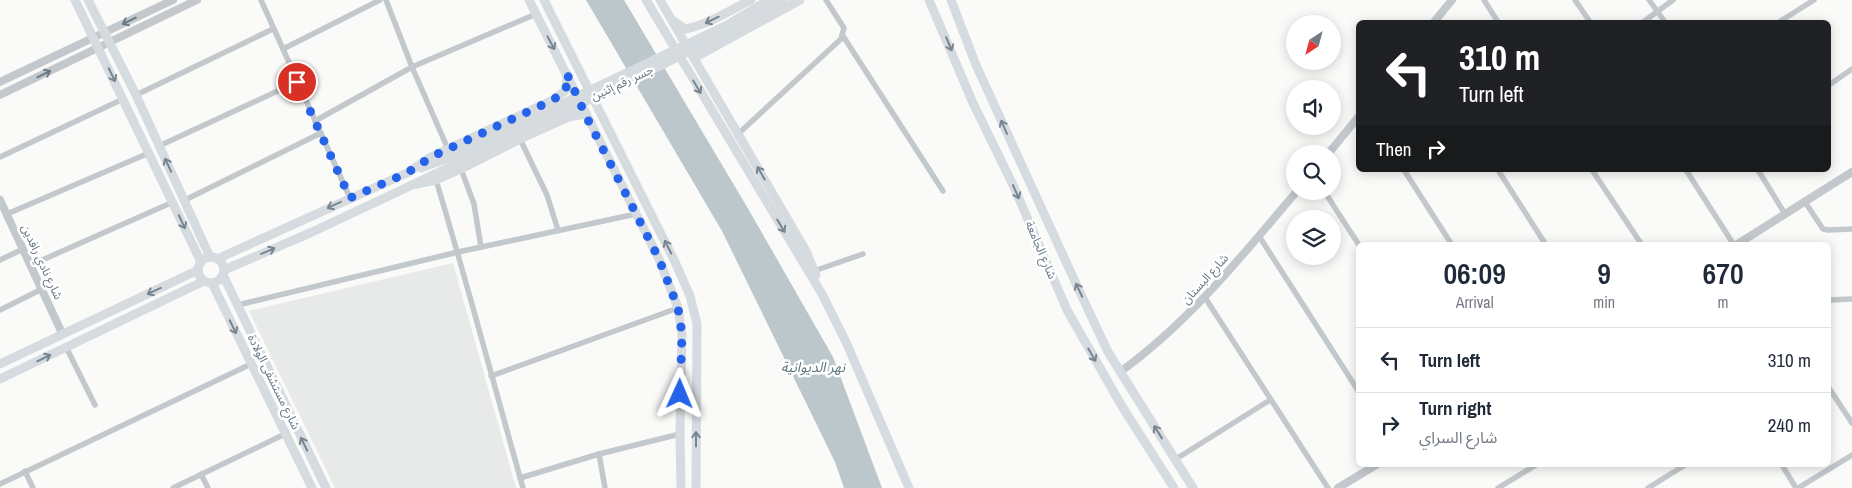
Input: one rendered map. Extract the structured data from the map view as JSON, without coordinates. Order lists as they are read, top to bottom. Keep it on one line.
{"streets":{"main road":["جسر رقم إثنين","شارع الجامعة","شارع مستشفى الولادة"],"street":["شارع نادي رافدين","شارع البستان"]},"crossings":[["شارع الجامعة","شارع البستان"]],"water":["نهر الديوانية"],"north":"bottom left","page":{"turn":["310 m","Turn left"],"then":"Then","eta":["06:09","Arrival","9","min","670","m"],"list":[{"name":"Turn left","value":"310 m"},{"name":"Turn right","note":"شارع السراي","value":"240 m"}]}}
